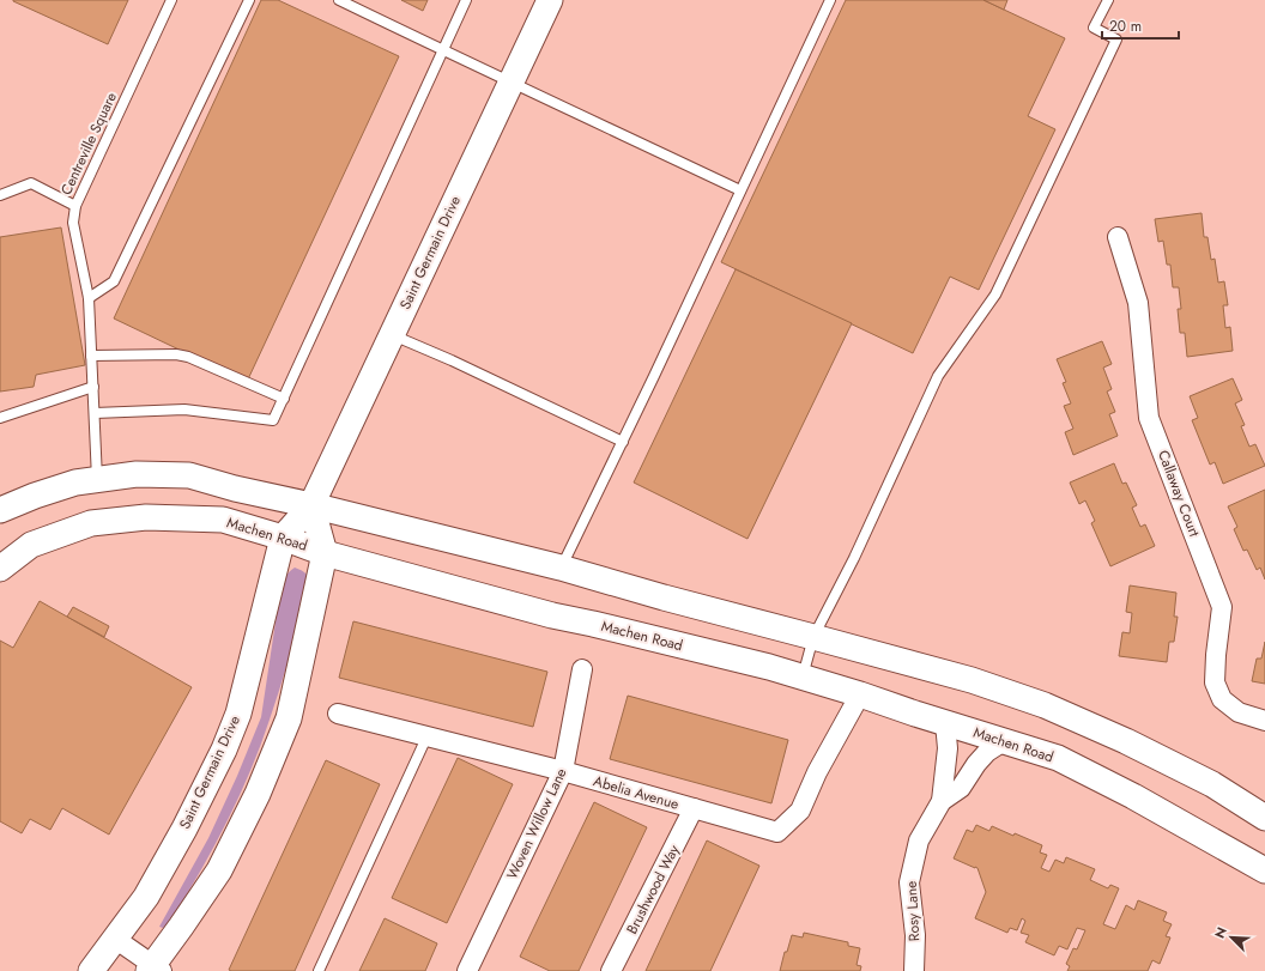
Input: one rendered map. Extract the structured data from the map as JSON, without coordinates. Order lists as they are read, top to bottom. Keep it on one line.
{"streets":{"street":["Saint Germain Drive","Callaway Court","Machen Road","Abelia Avenue","Woven Willow Lane","Brushwood Way","Rosy Lane"],"lane":["Centreville Square"]},"crossings":[["Saint Germain Drive","Machen Road"],["Machen Road","Abelia Avenue"],["Machen Road","Rosy Lane"],["Abelia Avenue","Woven Willow Lane"],["Abelia Avenue","Brushwood Way"]],"scale_bar":"20 m","north":"top left"}
